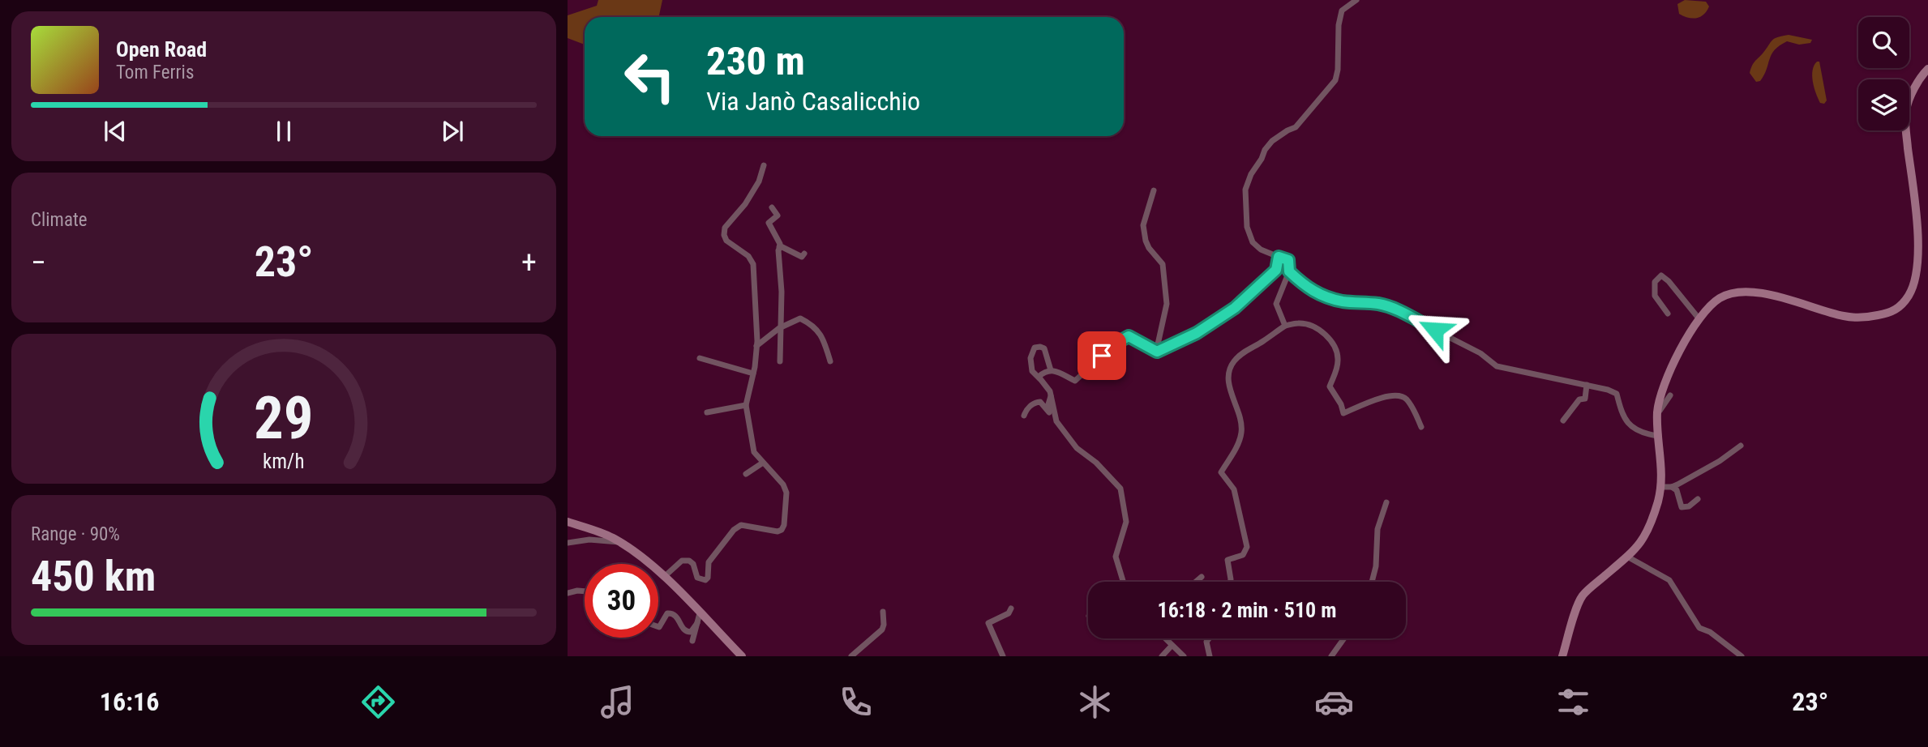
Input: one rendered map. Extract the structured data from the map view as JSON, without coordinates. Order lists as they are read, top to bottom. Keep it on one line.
{"page":{"turn":["230 m","Via Janò Casalicchio"],"song":["Open Road","Tom Ferris"],"tile":["Climate",["Range · 90%","450 km"]],"heat":["−","23°","+"],"limit":"30","trip":"16:18 · 2 min · 510 m","tabs":["16:16","23°"],"gauge":["29","km/h"]}}
